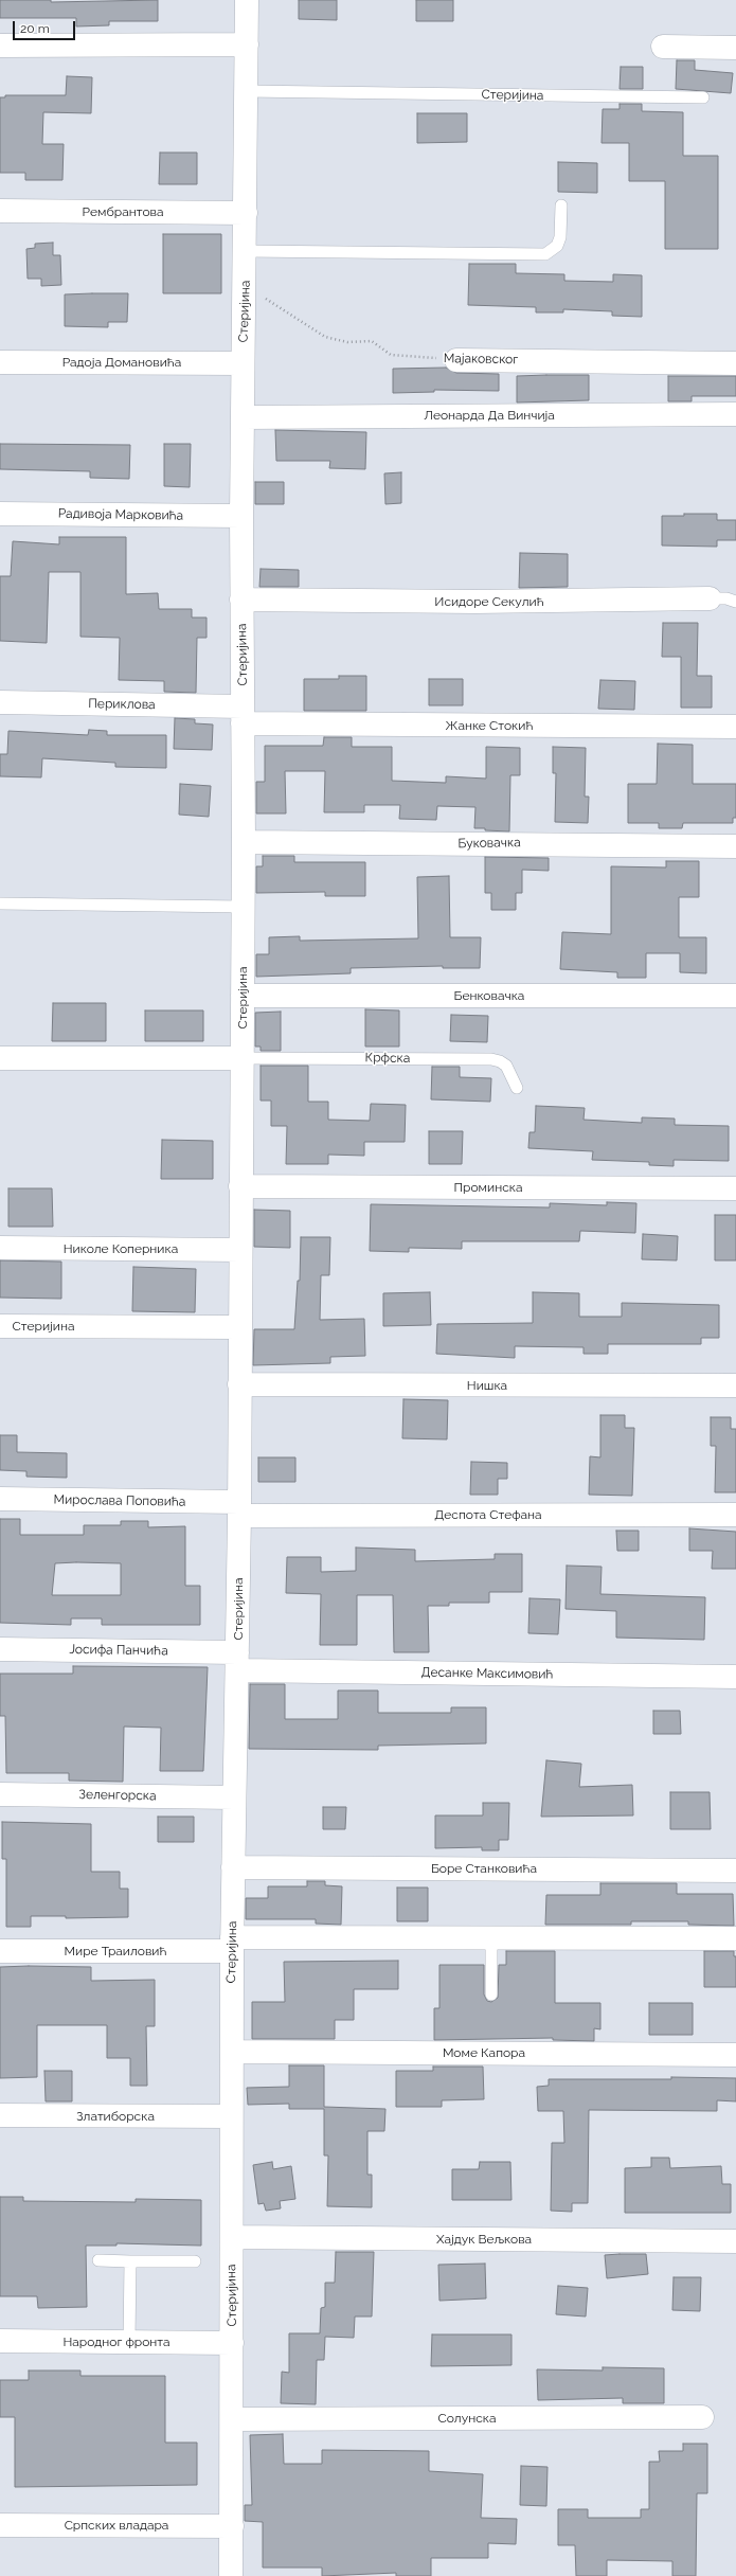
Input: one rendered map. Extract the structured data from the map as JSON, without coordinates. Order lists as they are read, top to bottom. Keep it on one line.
{"streets":{"street":["Стеријина","Рембрантова","Мајаковског","Радоја Домановића","Леонарда Да Винчија","Радивоја Марковића","Исидоре Секулић","Периклова","Жанке Стокић","Буковачка","Бенковачка","Проминска","Николе Коперника","Нишка","Мирослава Поповића","Деспота Стефана","Јосифа Панчића","Десанке Максимовић","Зеленгорска","Боре Станковића","Мире Траиловић","Моме Капора","Златиборска","Хајдук Вељкова","Народног фронта","Солунска","Српских владара"],"lane":["Крфска"]},"crossings":[["Стеријина","Рембрантова"],["Стеријина","Мајаковског"],["Стеријина","Радоја Домановића"],["Стеријина","Леонарда Да Винчија"],["Стеријина","Радивоја Марковића"],["Стеријина","Исидоре Секулић"],["Стеријина","Периклова"],["Стеријина","Жанке Стокић"],["Стеријина","Буковачка"],["Стеријина","Бенковачка"],["Стеријина","Крфска"],["Стеријина","Проминска"],["Стеријина","Николе Коперника"],["Стеријина","Нишка"],["Стеријина","Мирослава Поповића"],["Стеријина","Деспота Стефана"],["Стеријина","Јосифа Панчића"],["Стеријина","Десанке Максимовић"],["Стеријина","Зеленгорска"],["Стеријина","Боре Станковића"],["Стеријина","Мире Траиловић"],["Стеријина","Моме Капора"],["Стеријина","Златиборска"],["Стеријина","Хајдук Вељкова"],["Стеријина","Народног фронта"],["Стеријина","Солунска"],["Стеријина","Српских владара"],["Периклова","Жанке Стокић"],["Мирослава Поповића","Деспота Стефана"],["Јосифа Панчића","Десанке Максимовић"]],"scale_bar":"20 m"}
